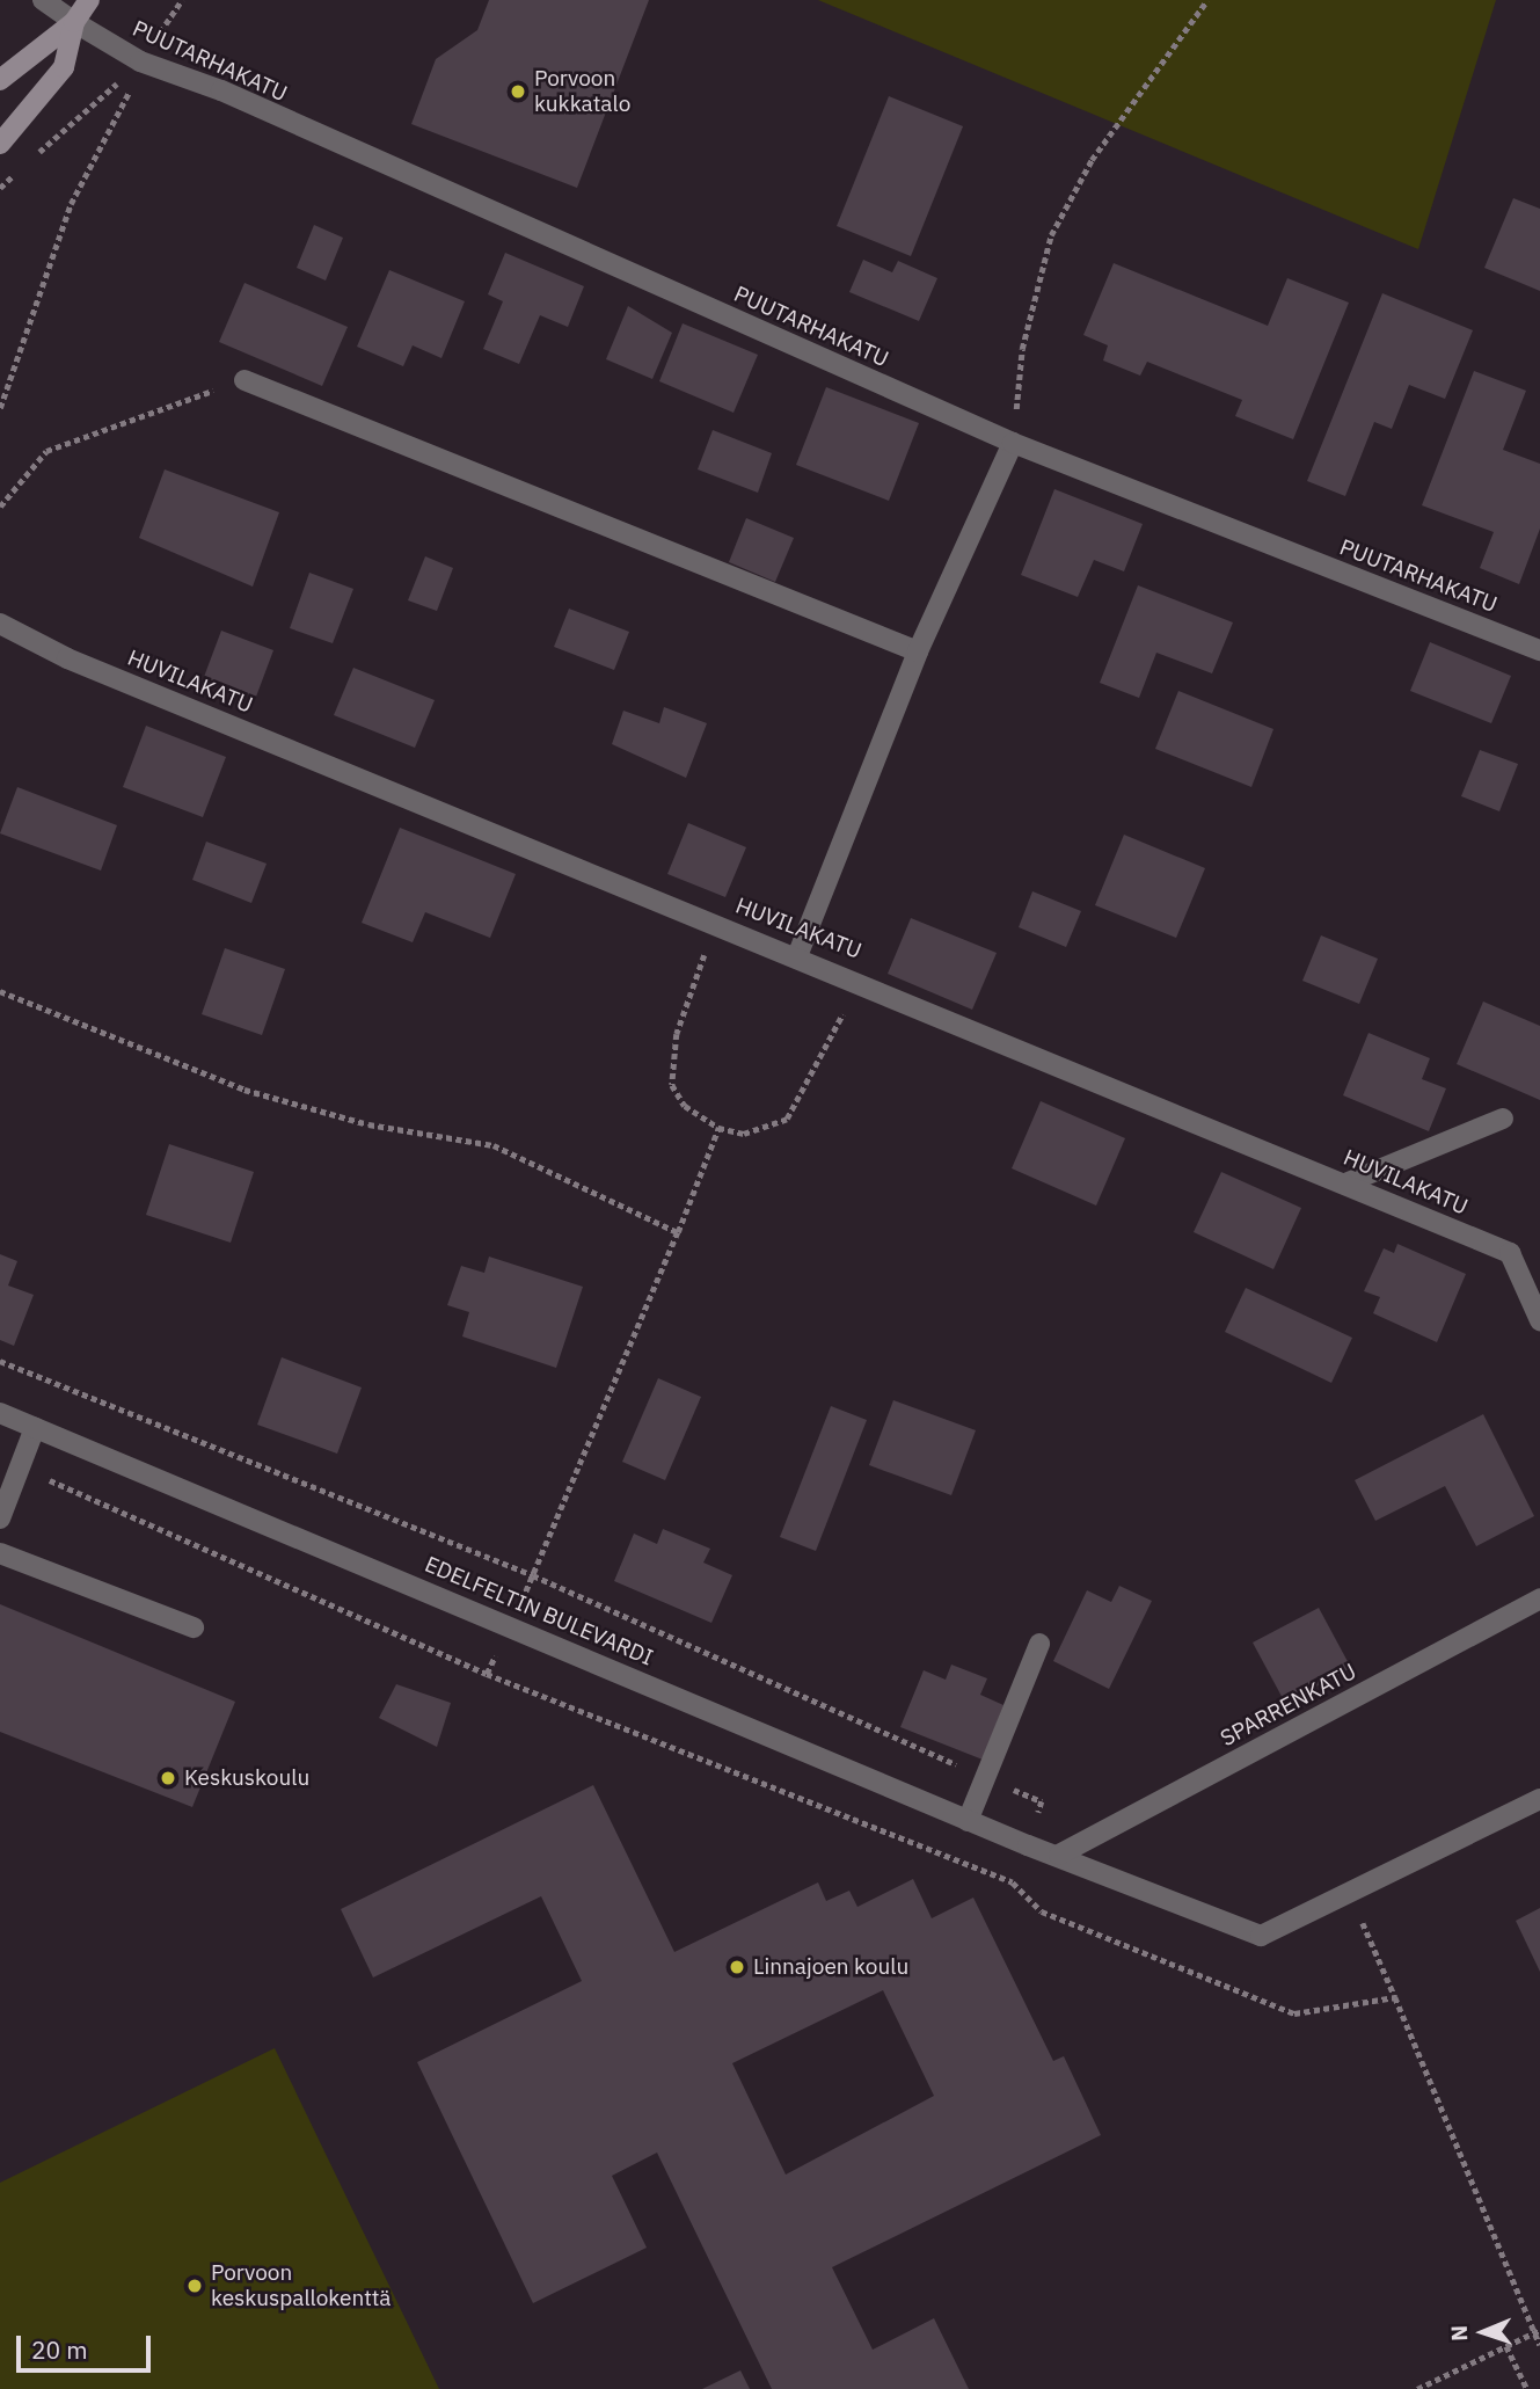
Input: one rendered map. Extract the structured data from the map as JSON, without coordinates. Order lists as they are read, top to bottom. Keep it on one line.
{"streets":{"street":["PUUTARHAKATU","HUVILAKATU","EDELFELTIN BULEVARDI","SPARRENKATU"]},"crossings":[["EDELFELTIN BULEVARDI","SPARRENKATU"]],"places":["Porvoon kukkatalo","Keskuskoulu","Linnajoen koulu","Porvoon keskuspallokenttä"],"scale_bar":"20 m","north":"left"}
